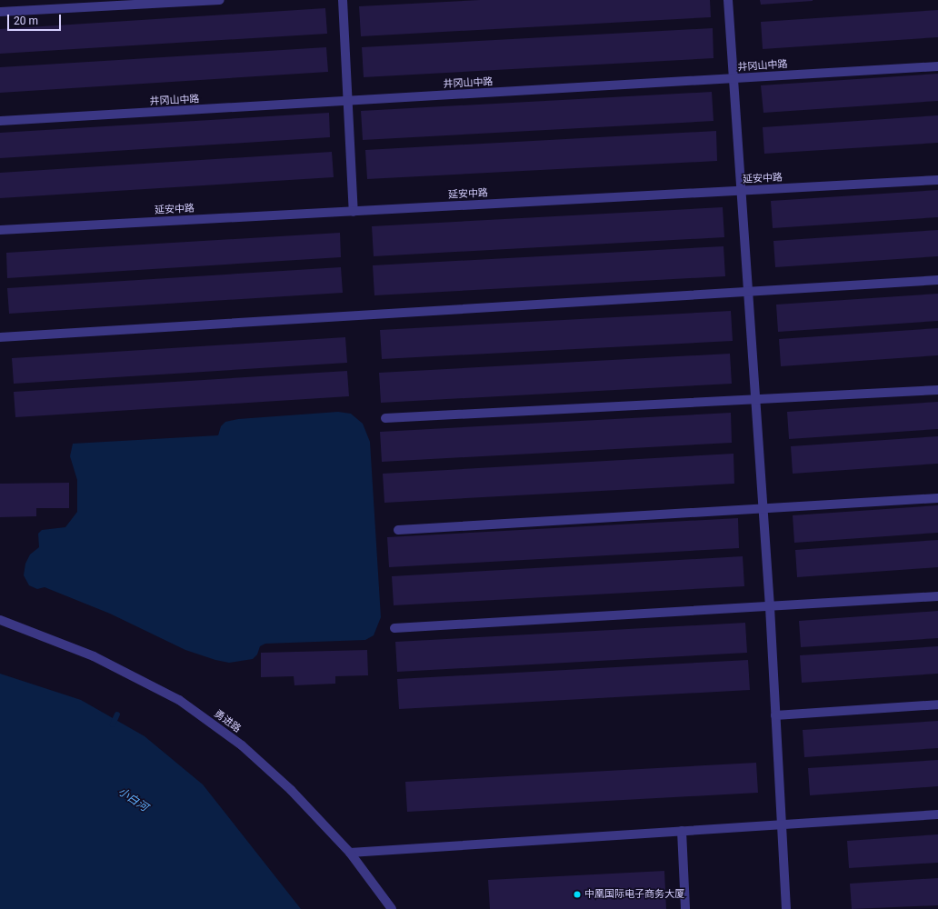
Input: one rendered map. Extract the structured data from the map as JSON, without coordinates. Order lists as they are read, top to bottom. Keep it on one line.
{"streets":{"street":["井冈山中路","延安中路","勇进路"]},"water":["小白河"],"places":["中凰国际电子商务大厦"],"scale_bar":"20 m"}
